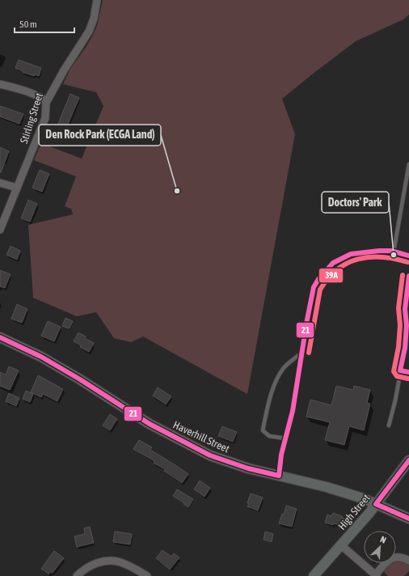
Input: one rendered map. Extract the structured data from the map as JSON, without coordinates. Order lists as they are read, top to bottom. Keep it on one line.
{"streets":{"main road":["Haverhill Street","High Street"],"street":["Stirling Street"]},"crossings":[["Haverhill Street","High Street"]],"places":["Den Rock Park (ECGA Land)","Doctors' Park"],"lines":["transit line 21","transit line 39A"],"scale_bar":"50 m","north":"top right"}
